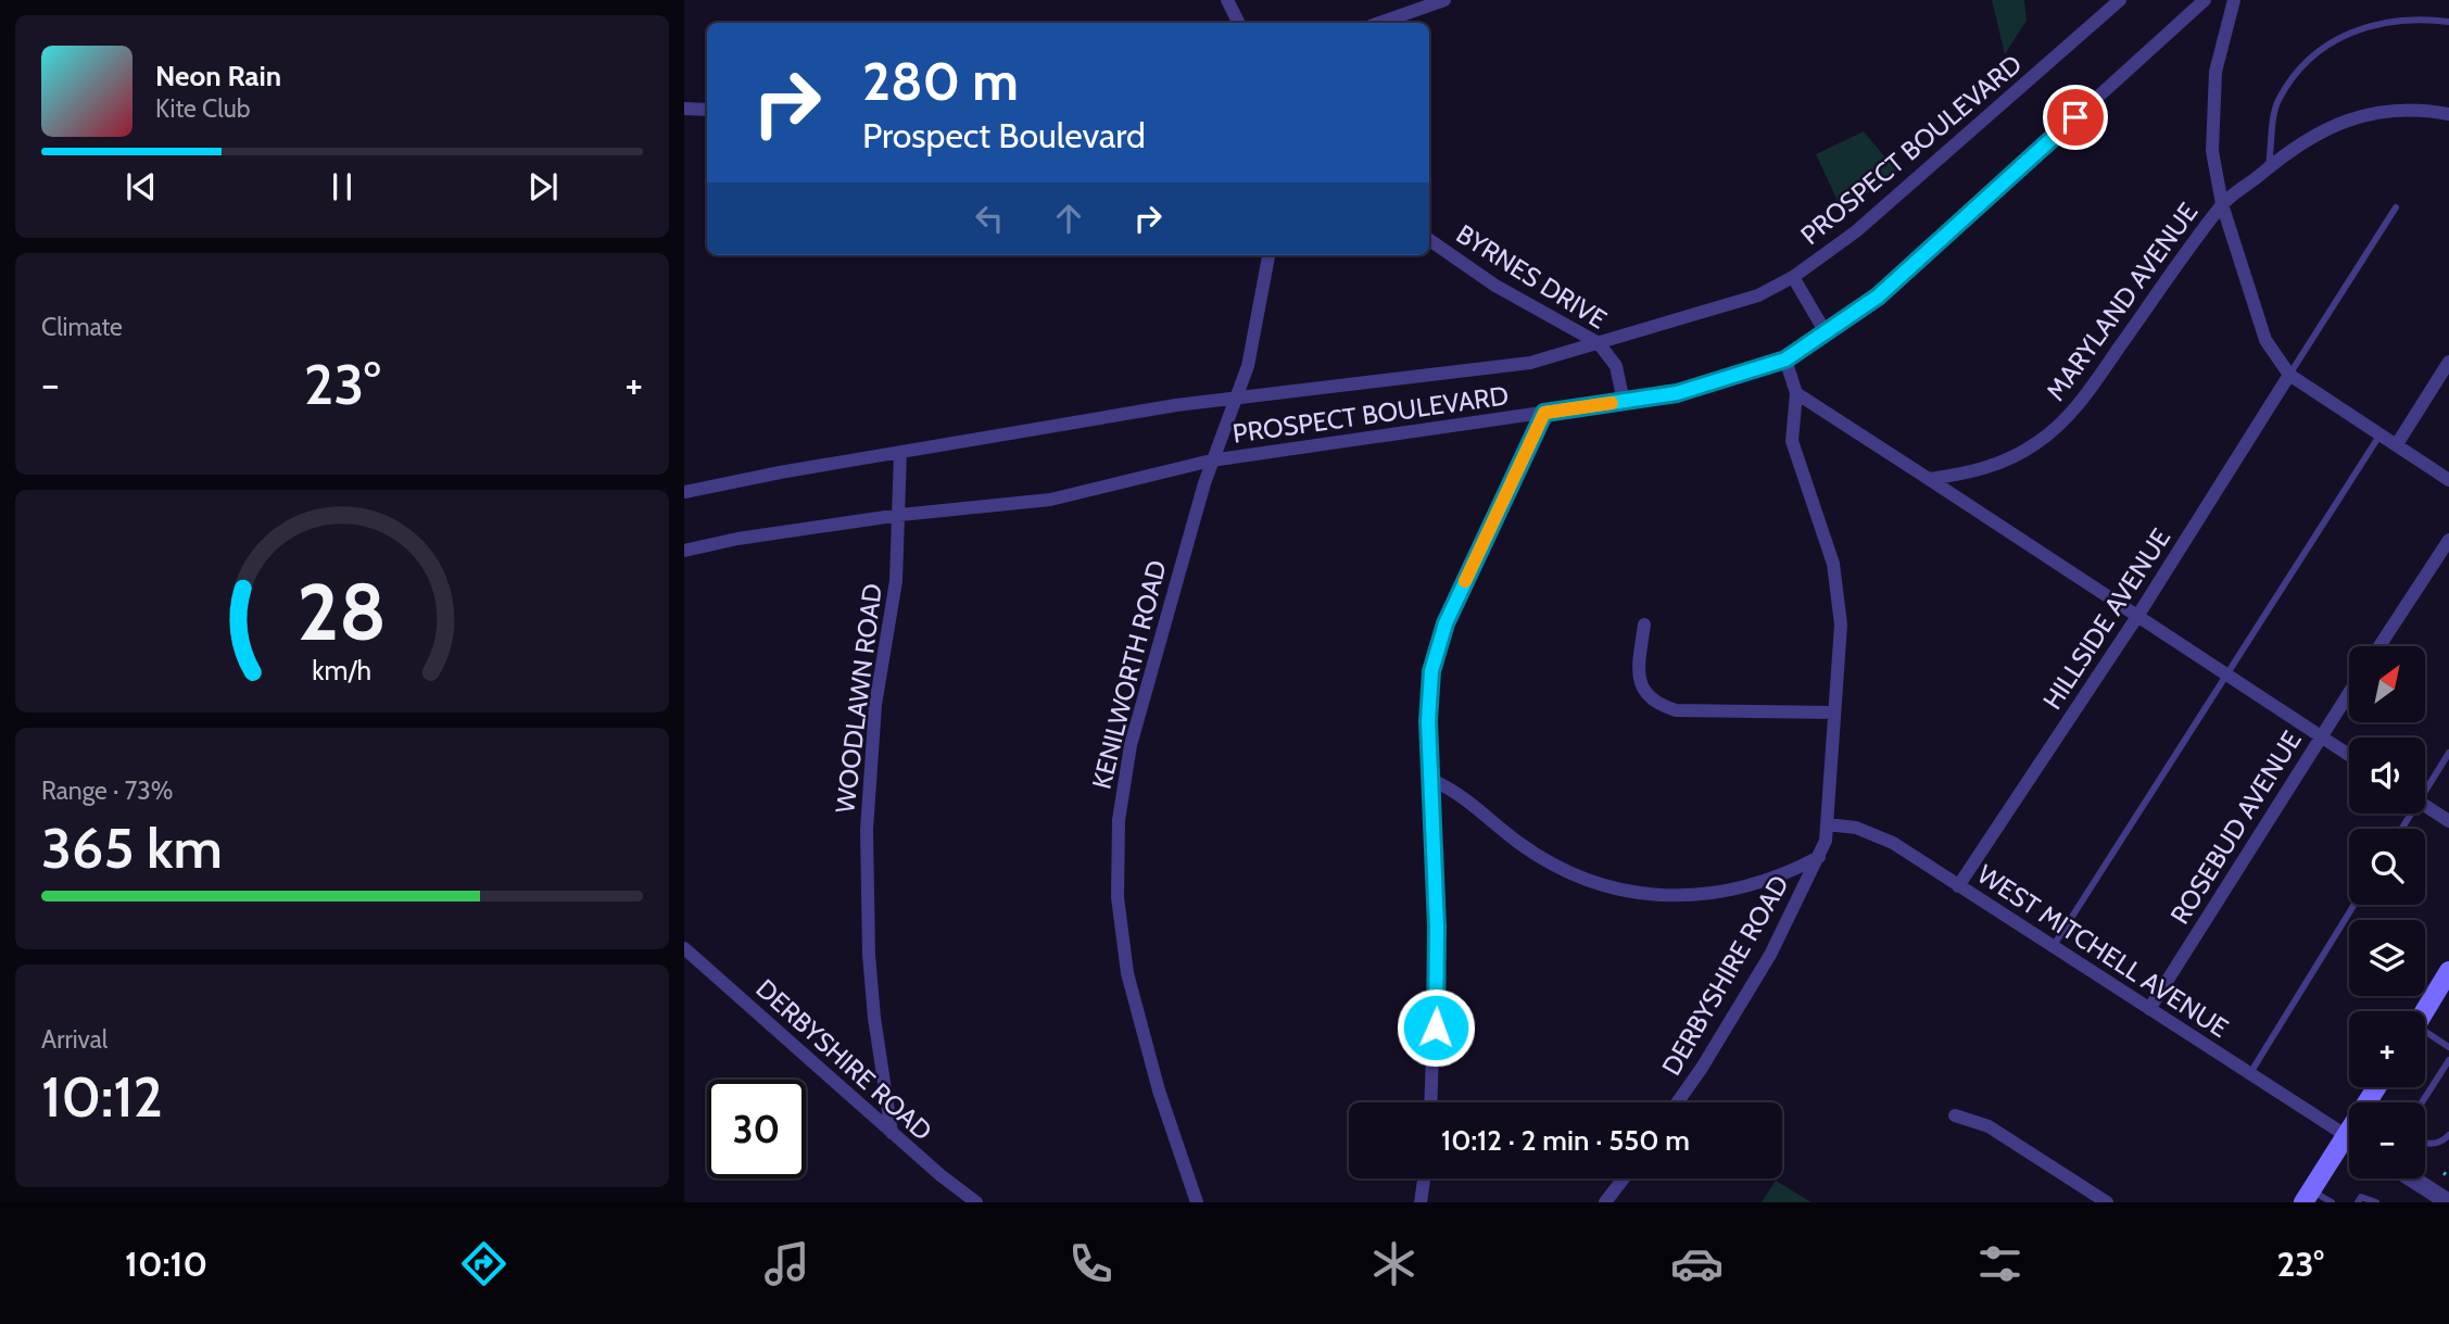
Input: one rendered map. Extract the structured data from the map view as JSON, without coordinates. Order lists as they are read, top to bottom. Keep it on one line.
{"streets":{"street":["PROSPECT BOULEVARD","BYRNES DRIVE","MARYLAND AVENUE","HILLSIDE AVENUE","KENILWORTH ROAD","WOODLAWN ROAD","ROSEBUD AVENUE","WEST MITCHELL AVENUE","DERBYSHIRE ROAD"]},"crossings":[["PROSPECT BOULEVARD","BYRNES DRIVE"],["PROSPECT BOULEVARD","KENILWORTH ROAD"],["PROSPECT BOULEVARD","WOODLAWN ROAD"],["HILLSIDE AVENUE","WEST MITCHELL AVENUE"],["WOODLAWN ROAD","DERBYSHIRE ROAD"],["ROSEBUD AVENUE","WEST MITCHELL AVENUE"],["WEST MITCHELL AVENUE","DERBYSHIRE ROAD"]],"north":"top right","page":{"turn":["280 m","Prospect Boulevard"],"song":["Neon Rain","Kite Club"],"tile":["Climate",["Range · 73%","365 km"],["Arrival","10:12"]],"heat":["−","23°","+"],"map_buttons":["+","−"],"limit":"30","trip":"10:12 · 2 min · 550 m","tabs":["10:10","23°"],"gauge":["28","km/h"]}}
